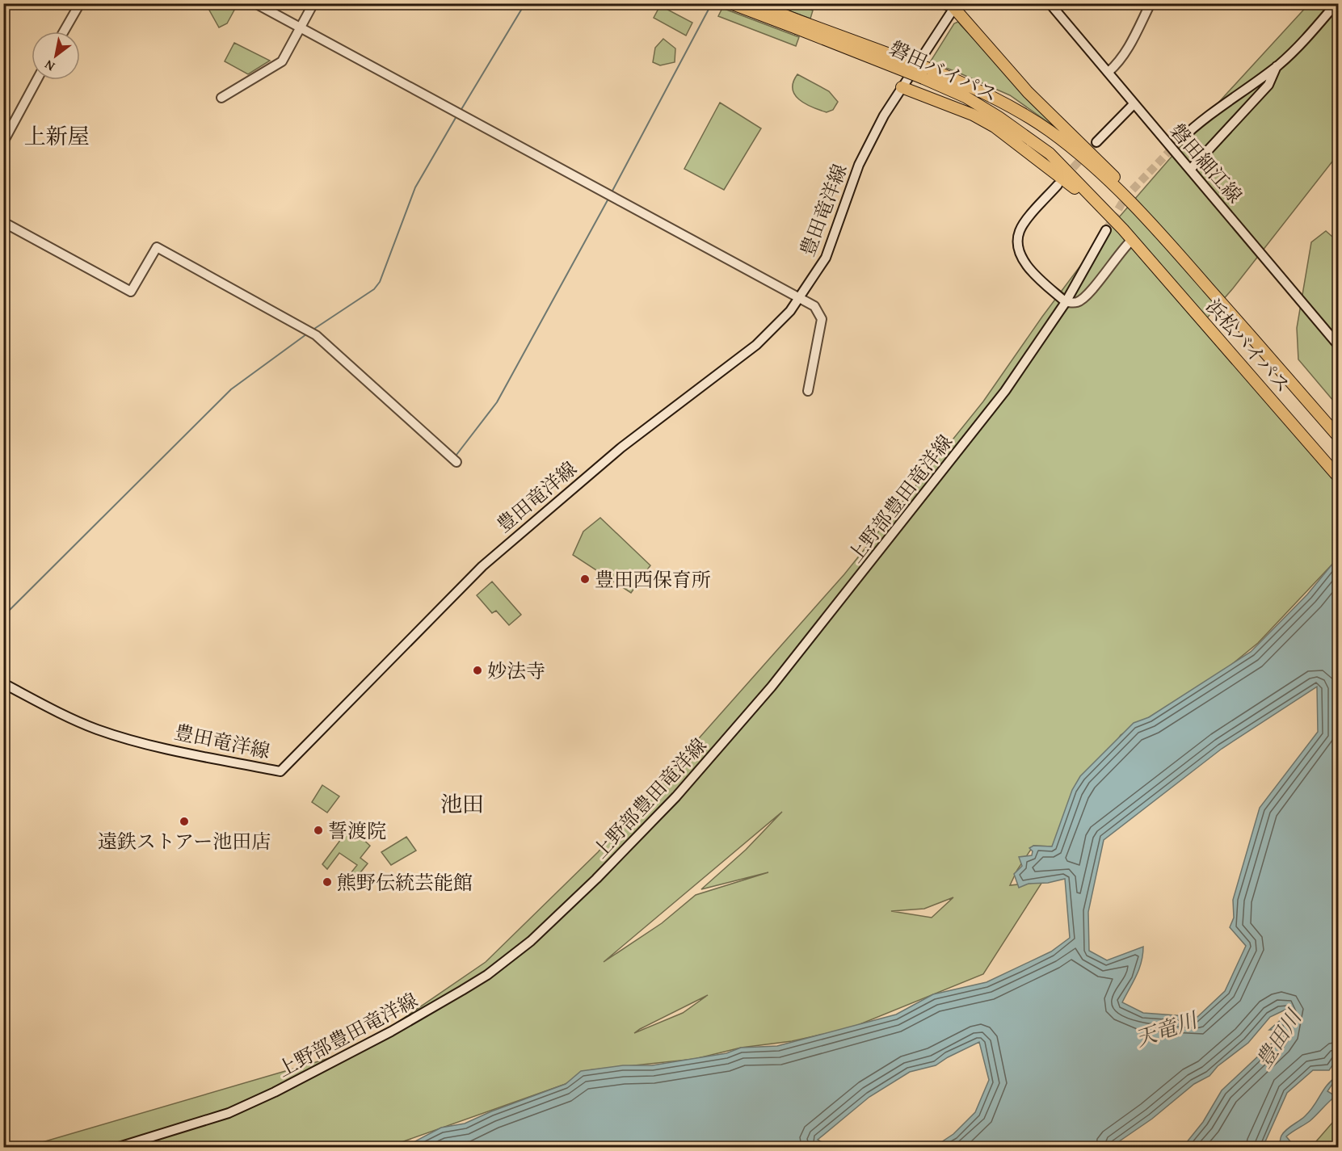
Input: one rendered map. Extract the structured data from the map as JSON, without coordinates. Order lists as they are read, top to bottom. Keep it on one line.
{"streets":{"highway":["磐田バイパス","浜松バイパス"],"main road":["磐田細江線","豊田竜洋線","上野部豊田竜洋線"]},"crossings":[["磐田バイパス","浜松バイパス"]],"districts":["上新屋","池田"],"water":["天竜川","豊田川"],"places":["豊田西保育所","妙法寺","遠鉄ストアー池田店","誓渡院","熊野伝統芸能館"],"north":"bottom left"}
